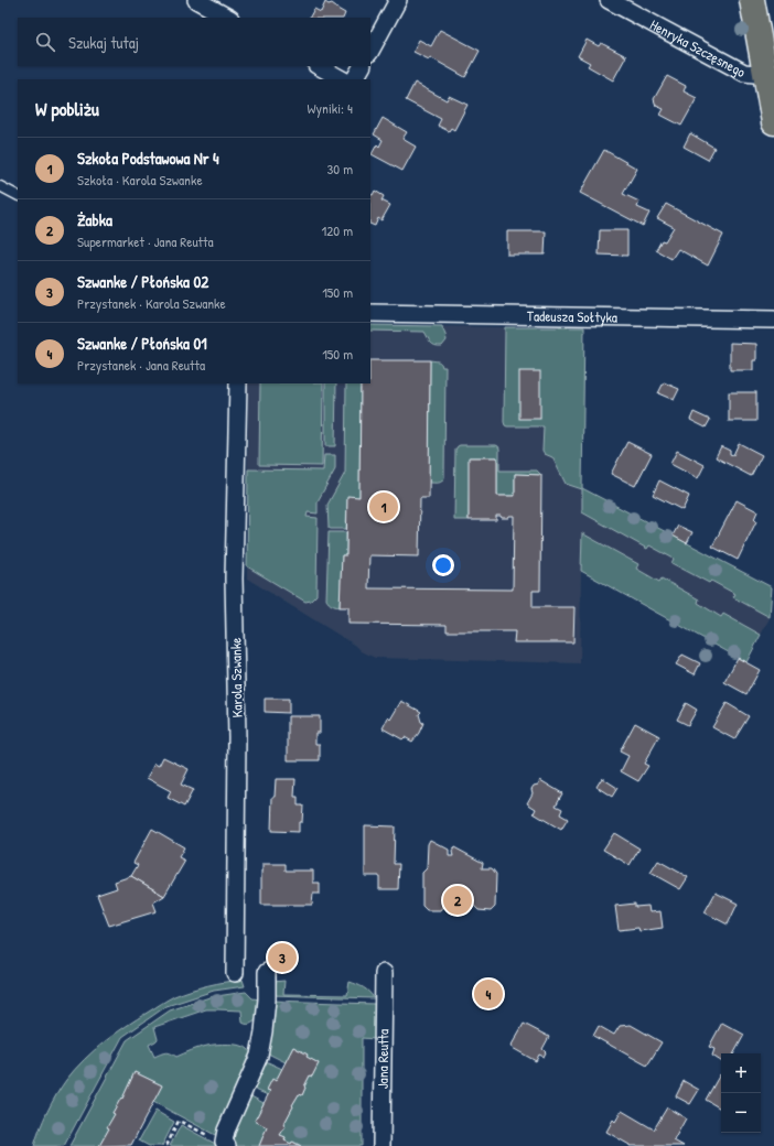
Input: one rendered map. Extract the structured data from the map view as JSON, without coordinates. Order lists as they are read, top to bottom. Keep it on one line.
{"streets":{"street":["Henryka Szczęsnego","Tadeusza Sołtyka","Karola Szwanke","Jana Reutta"]},"page":{"search":"Szukaj tutaj","heading":["W pobliżu","Wyniki: 4"],"list":[{"mark":"1","name":"Szkoła Podstawowa Nr 4","note":"Szkoła · Karola Szwanke","value":"30 m"},{"mark":"2","name":"Żabka","note":"Supermarket · Jana Reutta","value":"120 m"},{"mark":"3","name":"Szwanke / Płońska 02","note":"Przystanek · Karola Szwanke","value":"150 m"},{"mark":"4","name":"Szwanke / Płońska 01","note":"Przystanek · Jana Reutta","value":"150 m"}],"pins":["1","2","3","4"],"map_buttons":["+","−"]}}
